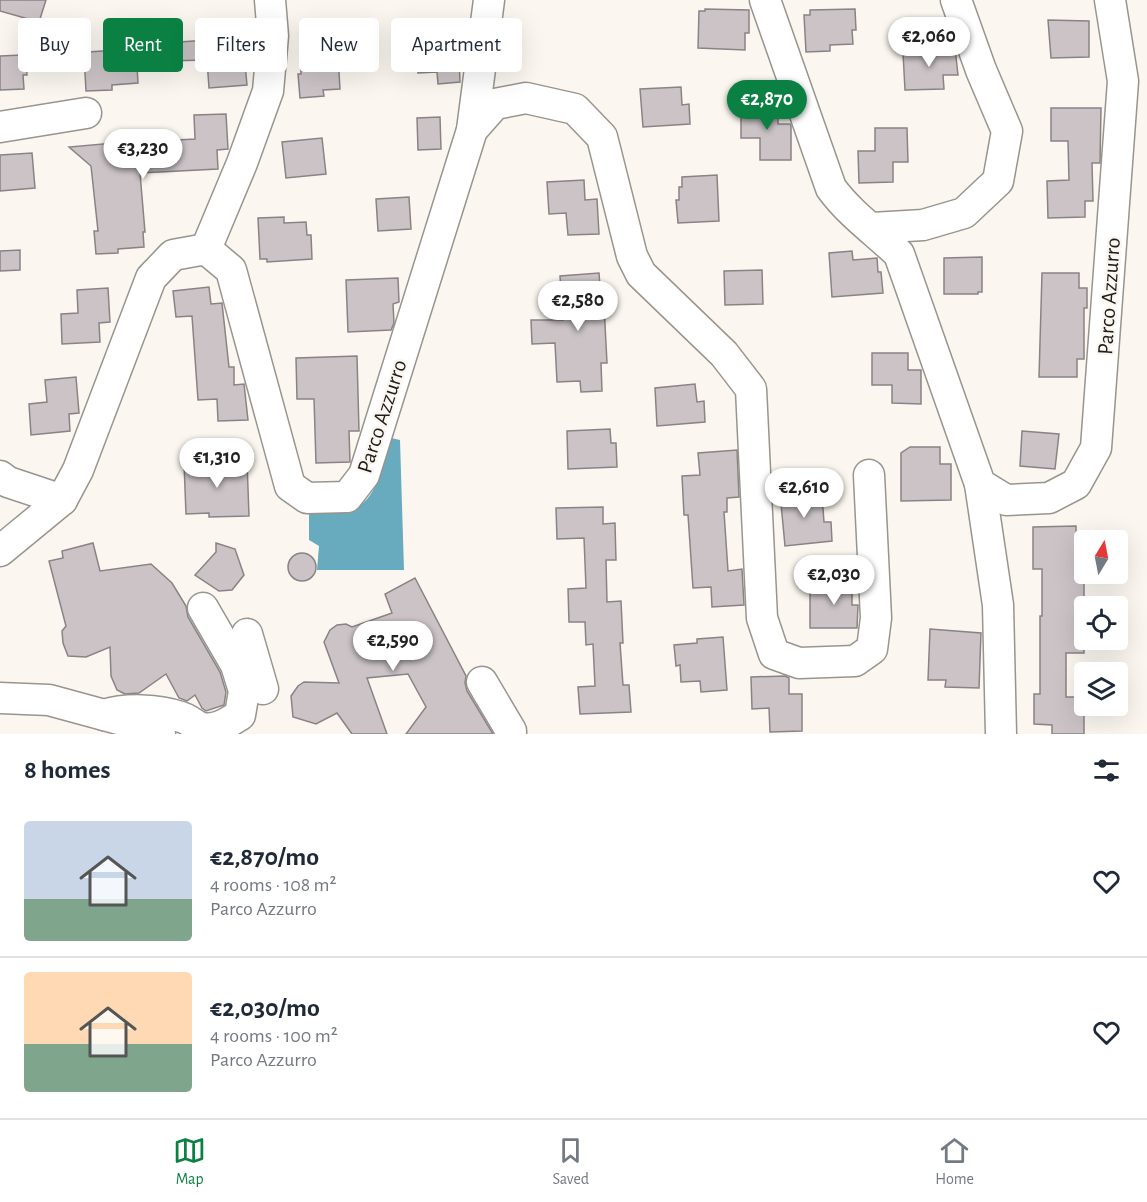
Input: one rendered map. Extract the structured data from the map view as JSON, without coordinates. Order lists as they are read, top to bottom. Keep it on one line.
{"streets":{"street":["Parco Azzurro"]},"north":"top","page":{"price":["€2,060","€2,870","€3,230","€2,580","€1,310","€2,610","€2,030","€2,590"],"chip":["Buy","Rent","Filters","New","Apartment"],"heading":"8 homes","list":[{"name":"€2,870/mo","note":"4 rooms · 108 m² · Parco Azzurro"},{"name":"€2,030/mo","note":"4 rooms · 100 m² · Parco Azzurro"}],"tabs":["Map","Saved","Home"]}}
